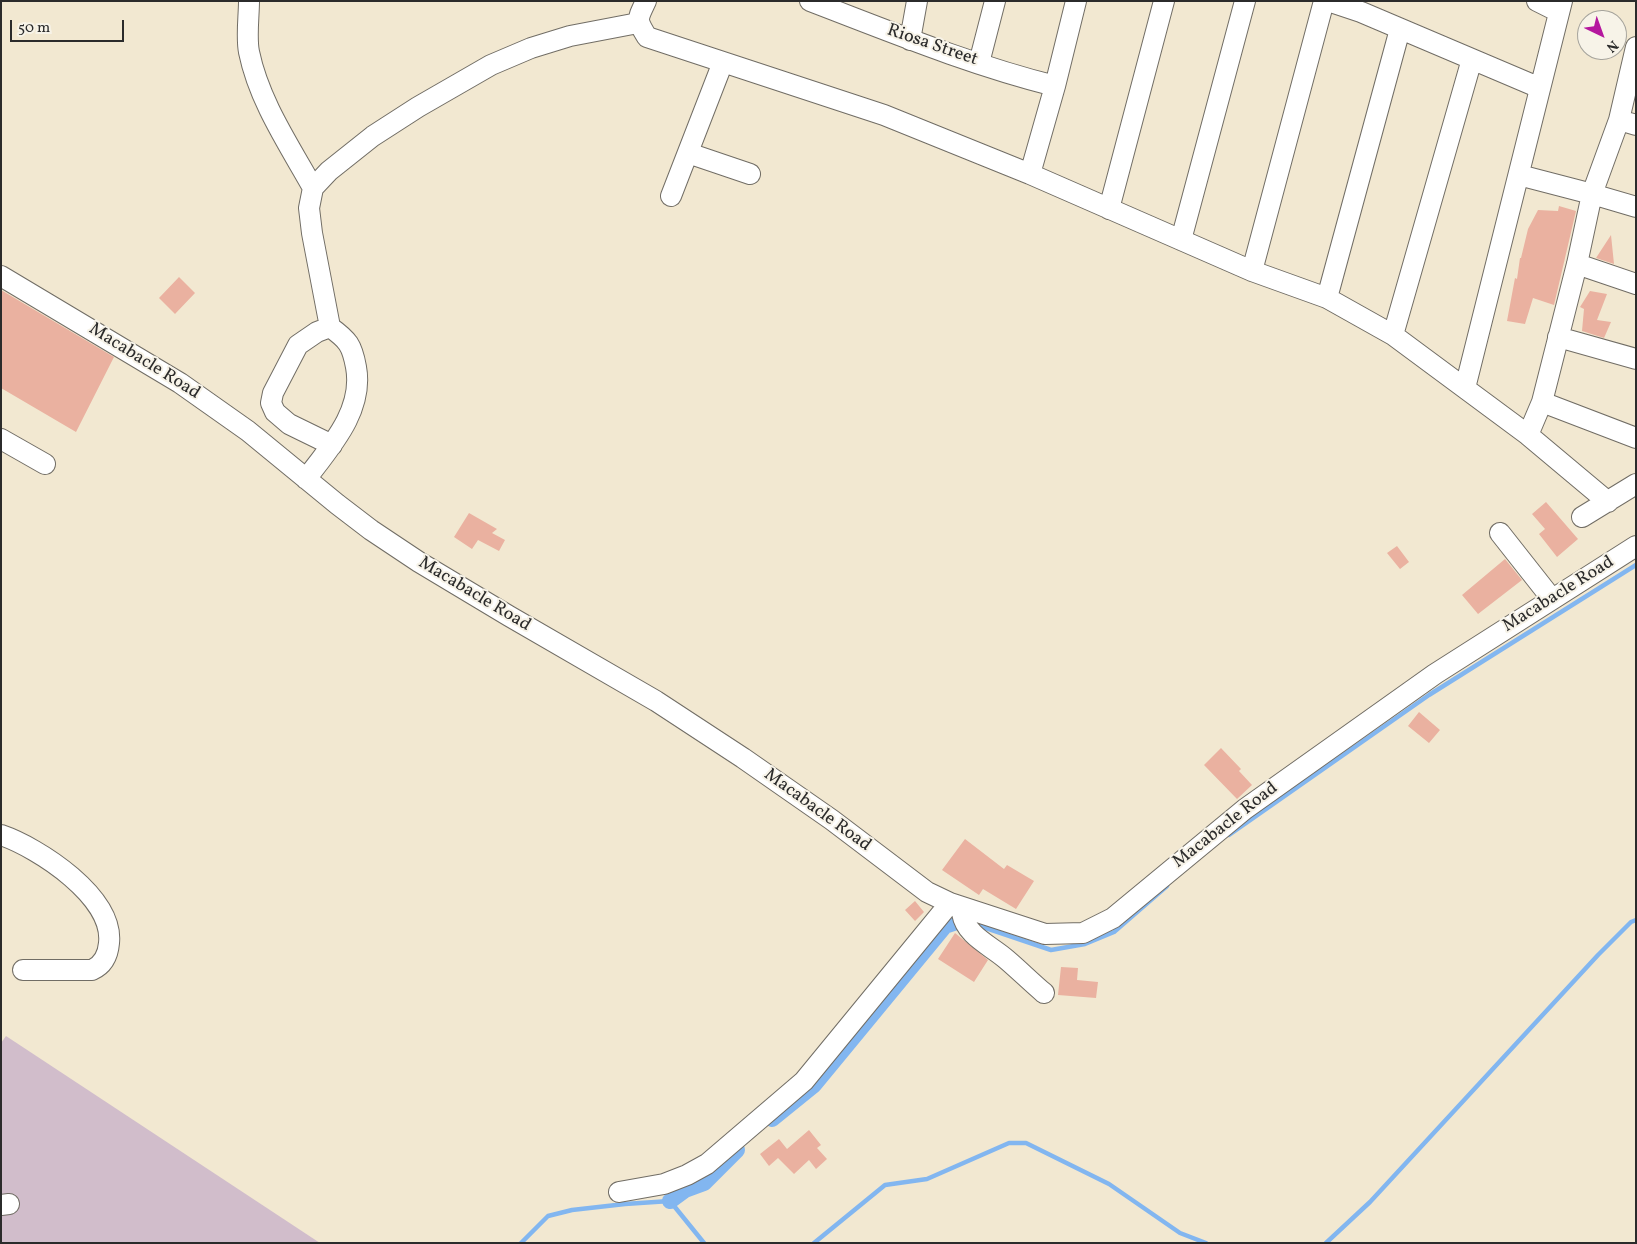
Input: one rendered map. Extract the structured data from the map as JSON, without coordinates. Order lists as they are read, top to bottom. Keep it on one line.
{"streets":{"street":["Riosa Street","Macabacle Road"]},"scale_bar":"50 m","north":"bottom right"}
